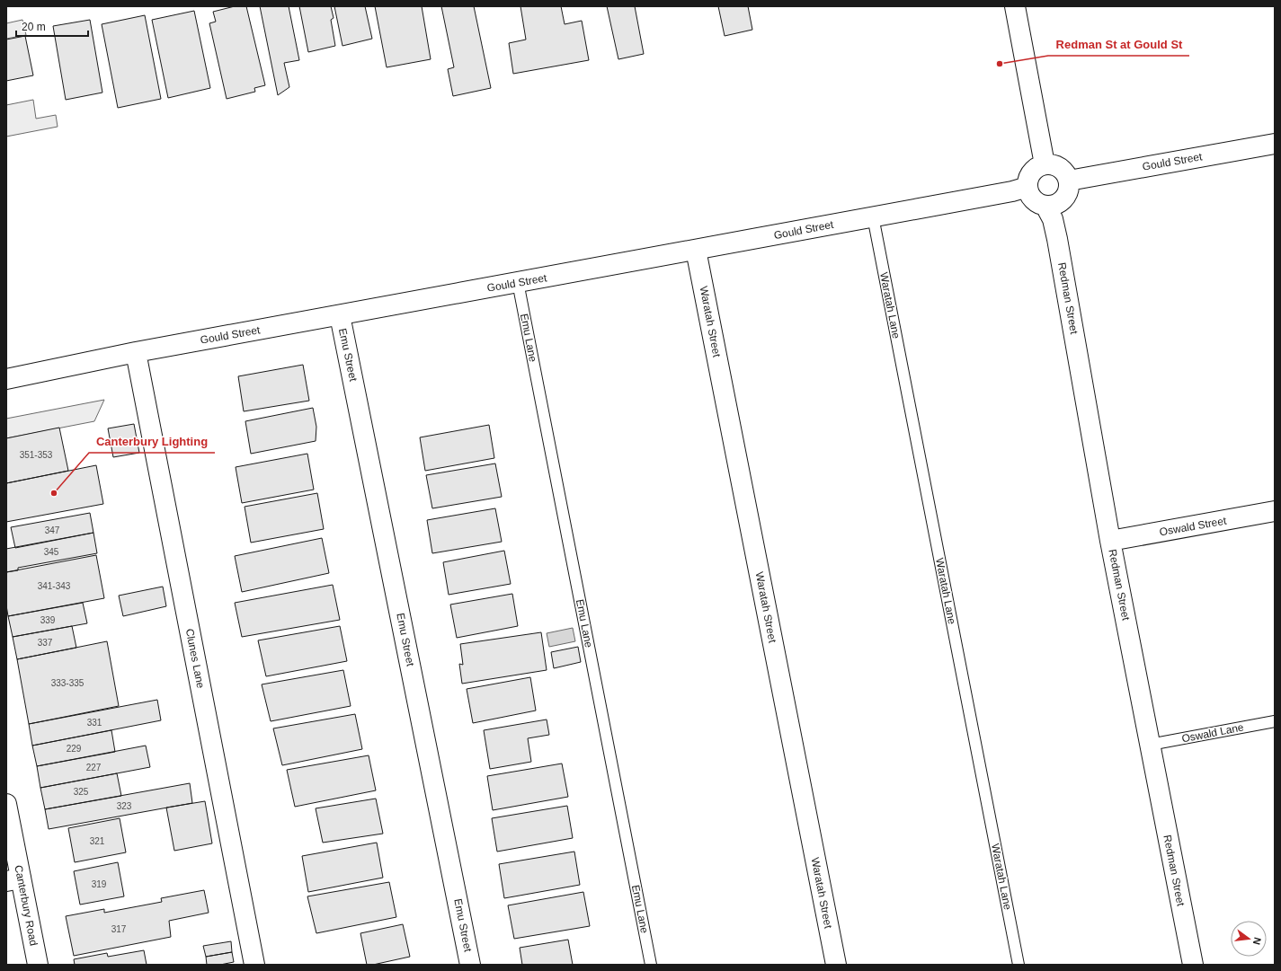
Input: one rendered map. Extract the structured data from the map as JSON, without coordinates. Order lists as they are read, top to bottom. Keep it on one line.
{"streets":{"main road":["Gould Street","Redman Street","Waratah Street","Emu Street","Oswald Street","Clunes Lane","Canterbury Road"],"lane":["Waratah Lane","Emu Lane","Oswald Lane"]},"crossings":[["Gould Street","Redman Street"],["Gould Street","Waratah Lane"],["Gould Street","Waratah Street"],["Gould Street","Emu Lane"],["Gould Street","Emu Street"],["Gould Street","Clunes Lane"],["Redman Street","Oswald Street"],["Redman Street","Oswald Lane"]],"places":["Redman St at Gould St","Canterbury Lighting"],"house_numbers":["351-353","347","345","341-343","339","337","333-335","331","229","227","325","323","321","319","317"],"scale_bar":"20 m","north":"right"}
